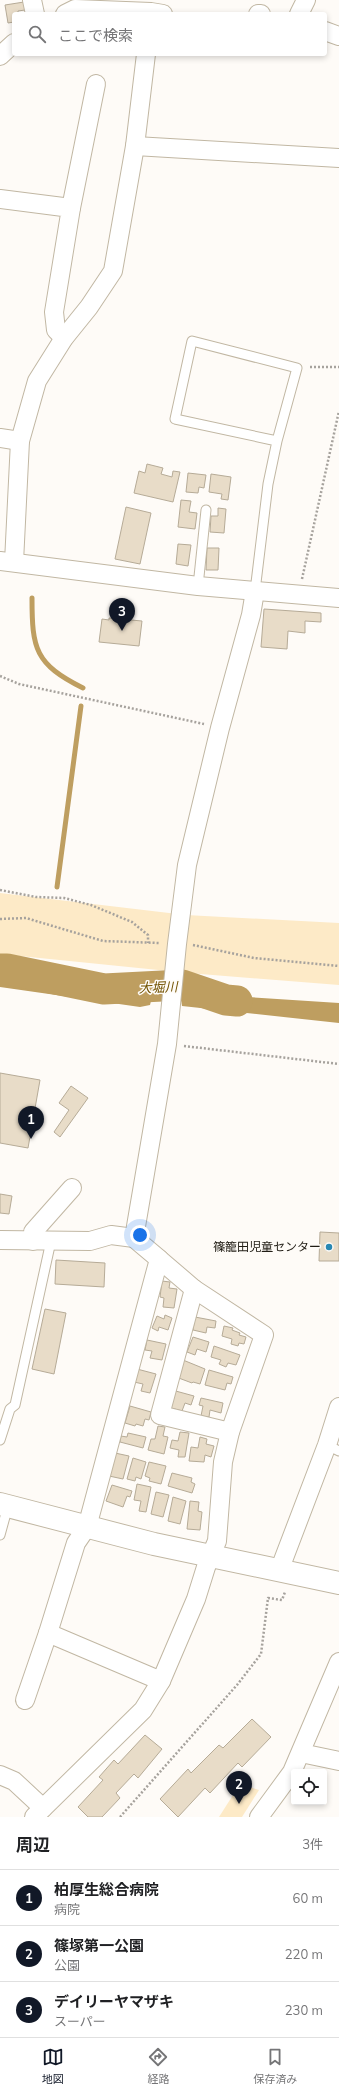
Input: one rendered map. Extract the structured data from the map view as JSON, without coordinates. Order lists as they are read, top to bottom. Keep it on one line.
{"water":["大堀川"],"places":["篠籠田児童センター"],"page":{"search":"ここで検索","pins":["3","1","2"],"heading":["周辺","3件"],"list":[{"mark":"1","name":"柏厚生総合病院","note":"病院","value":"60 m"},{"mark":"2","name":"篠塚第一公園","note":"公園","value":"220 m"},{"mark":"3","name":"デイリーヤマザキ","note":"スーパー","value":"230 m"}],"nav":["地図","経路","保存済み"]}}
